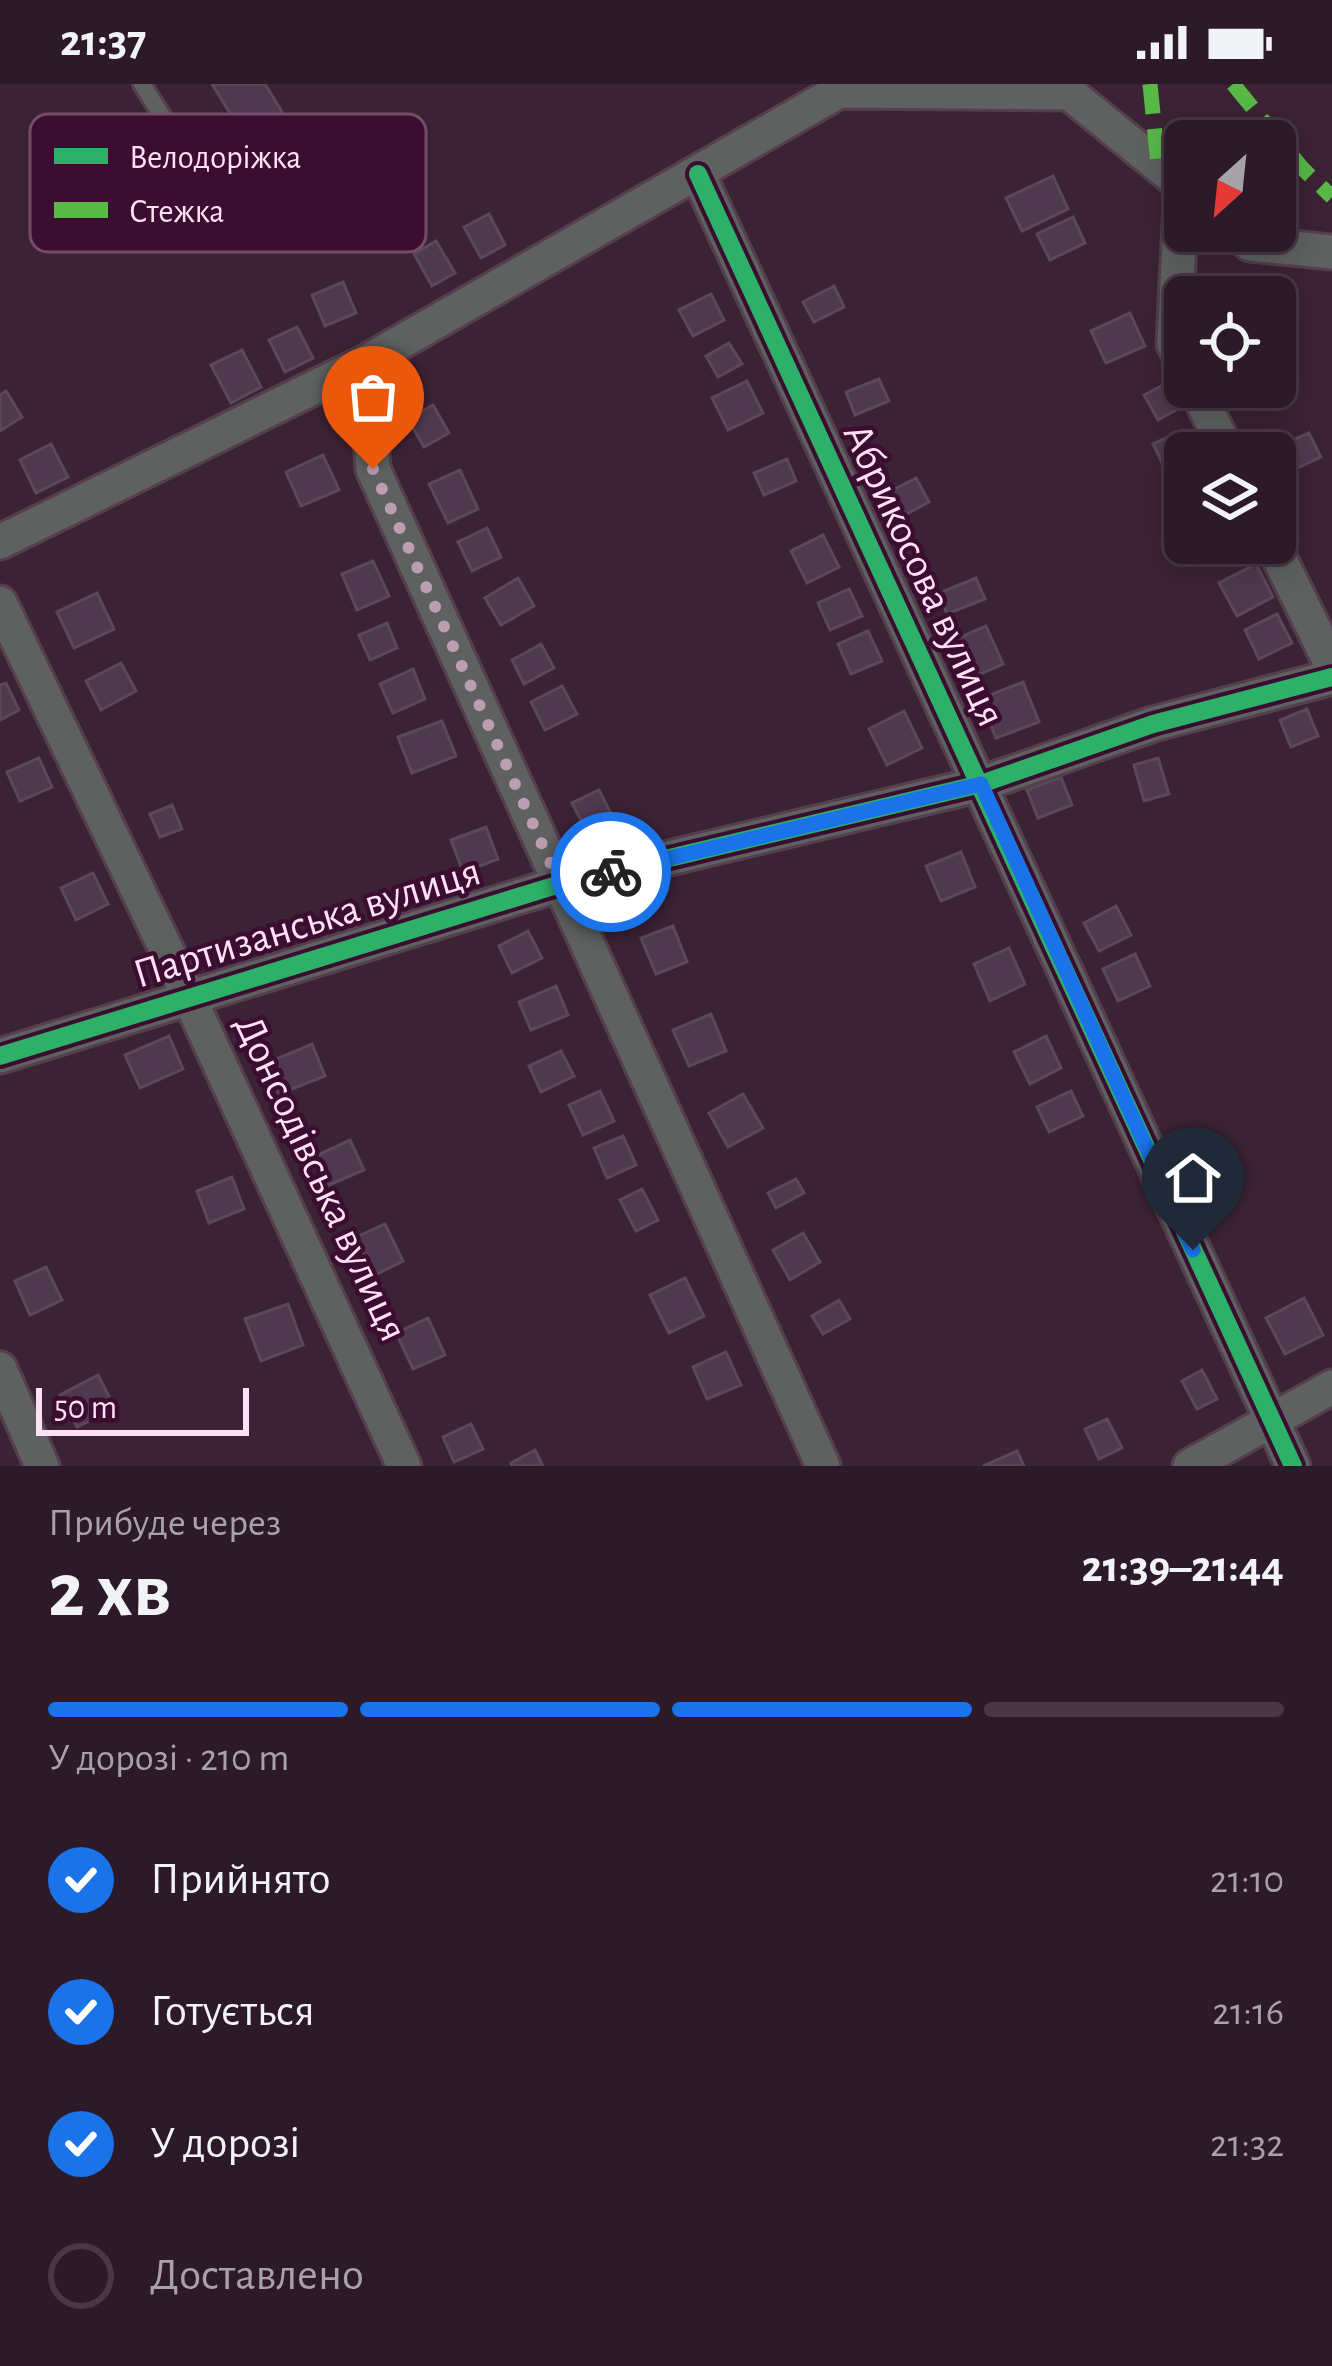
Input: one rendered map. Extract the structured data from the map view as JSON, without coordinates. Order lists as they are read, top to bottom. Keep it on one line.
{"streets":{"street":["Абрикосова вулиця","Партизанська вулиця","Донсодівська вулиця"]},"crossings":[["Абрикосова вулиця","Партизанська вулиця"],["Партизанська вулиця","Донсодівська вулиця"]],"legend":["Велодоріжка","Стежка"],"scale_bar":"50 m","north":"bottom left","page":{"status":"21:37","scale":"50 m","heading":["2 хв","Прибуде через","21:39–21:44"],"bar":"У дорозі · 210 m","list":[["Прийнято","21:10"],["Готується","21:16"],["У дорозі","21:32"],"Доставлено"]}}
